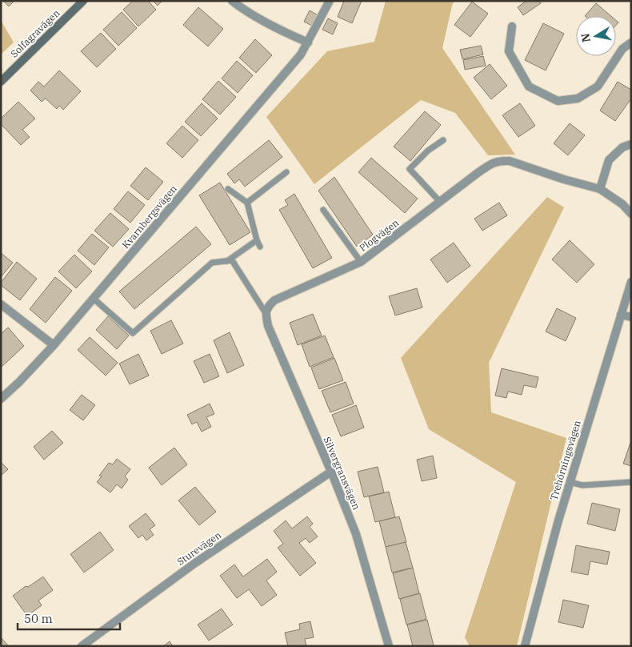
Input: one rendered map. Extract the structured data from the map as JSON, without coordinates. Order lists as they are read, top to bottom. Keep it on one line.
{"streets":{"street":["Solfagravägen","Kvarnbergsvägen","Plogvägen","Trehörningsvägen","Silvergransvägen","Sturevägen"]},"crossings":[["Plogvägen","Silvergransvägen"],["Silvergransvägen","Sturevägen"]],"scale_bar":"50 m","north":"left"}
